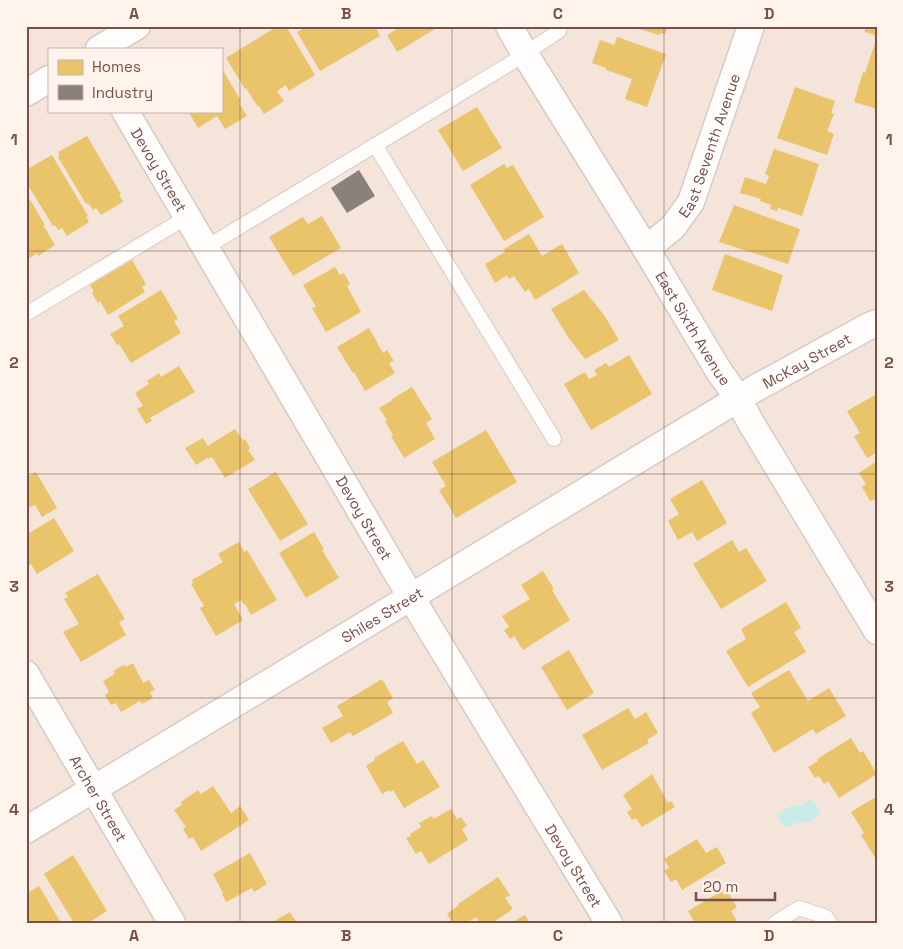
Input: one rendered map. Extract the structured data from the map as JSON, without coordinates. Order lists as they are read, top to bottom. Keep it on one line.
{"streets":{"street":["East Seventh Avenue","Devoy Street","East Sixth Avenue","McKay Street","Shiles Street","Archer Street"]},"crossings":[["East Seventh Avenue","East Sixth Avenue"],["Devoy Street","Shiles Street"],["East Sixth Avenue","McKay Street"],["East Sixth Avenue","Shiles Street"],["McKay Street","Shiles Street"],["Shiles Street","Archer Street"]],"legend":["Homes","Industry"],"scale_bar":"20 m","grid":{"columns":["A","B","C","D"],"rows":["1","2","3","4"]}}
